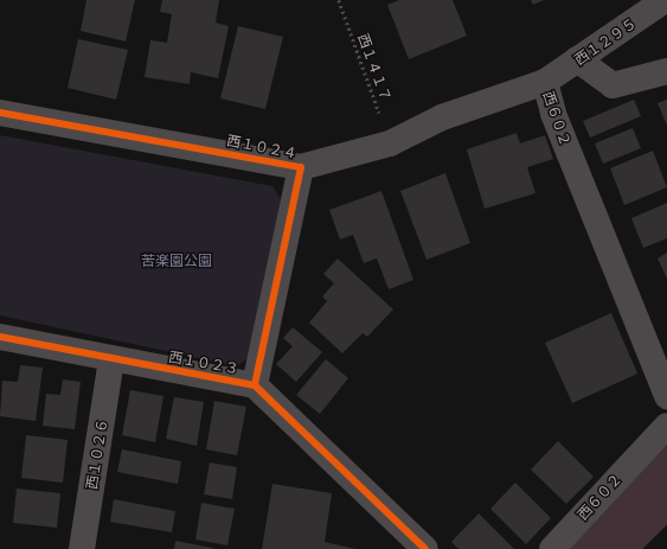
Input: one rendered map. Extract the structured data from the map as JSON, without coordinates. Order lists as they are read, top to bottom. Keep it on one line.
{"streets":{"street":["西１２９５","西６０２","西１０２４","西１０２３","西１０２６"],"path":["西１４１７"]},"crossings":[["西１２９５","西６０２"],["西１４１７","西６０２"],["西６０２","西１０２４"],["西１０２４","西１０２３"],["西１０２３","西１０２６"]],"parks":["苦楽園公園"]}
